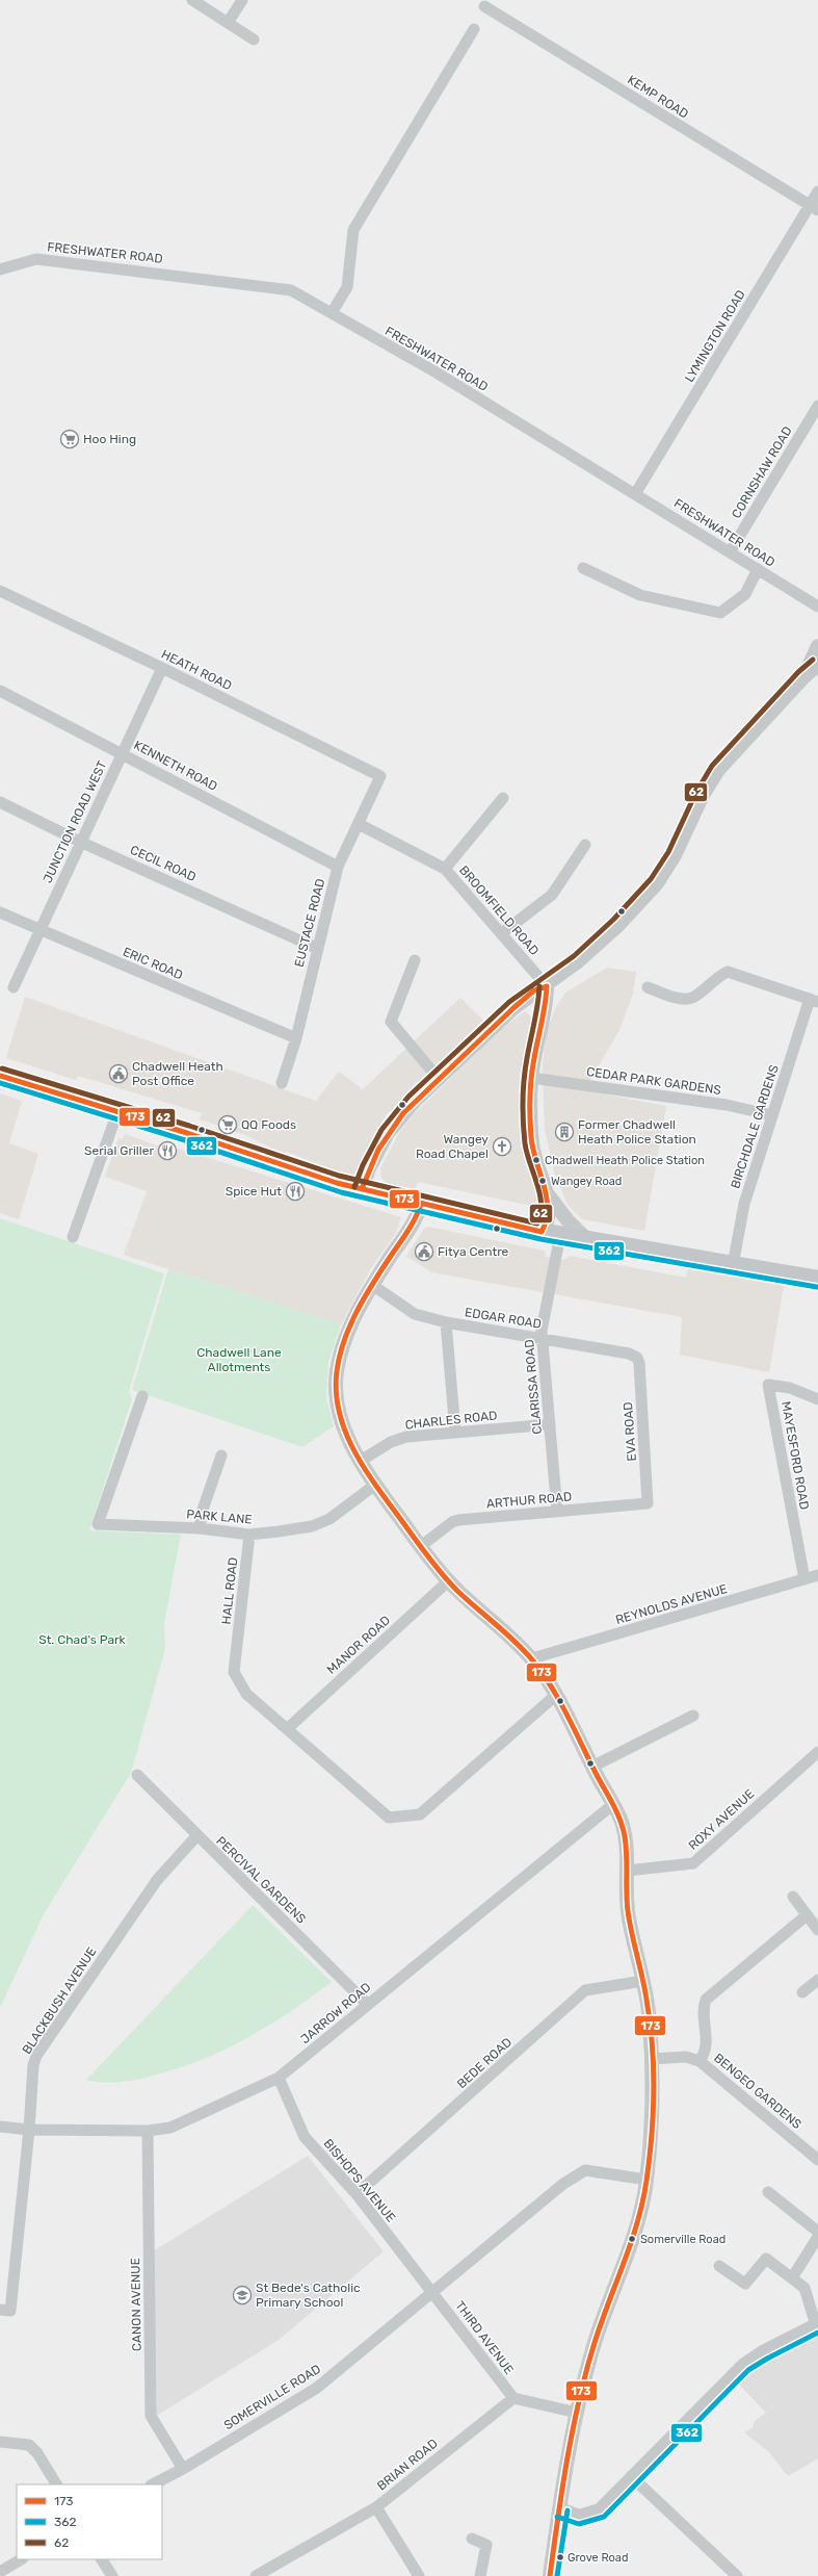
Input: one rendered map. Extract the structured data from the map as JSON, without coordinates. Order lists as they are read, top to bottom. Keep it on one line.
{"streets":{"street":["KEMP ROAD","FRESHWATER ROAD","LYMINGTON ROAD","CORNSHAW ROAD","HEATH ROAD","KENNETH ROAD","JUNCTION ROAD WEST","CECIL ROAD","BROOMFIELD ROAD","EUSTACE ROAD","ERIC ROAD","CEDAR PARK GARDENS","BIRCHDALE GARDENS","EDGAR ROAD","CLARISSA ROAD","CHARLES ROAD","EVA ROAD","MAYESFORD ROAD","ARTHUR ROAD","PARK LANE","HALL ROAD","REYNOLDS AVENUE","MANOR ROAD","ROXY AVENUE","PERCIVAL GARDENS","BLACKBUSH AVENUE","JARROW ROAD","BEDE ROAD","BENGEO GARDENS","BISHOPS AVENUE","CANON AVENUE","THIRD AVENUE","SOMERVILLE ROAD","BRIAN ROAD"]},"crossings":[["KEMP ROAD","LYMINGTON ROAD"],["FRESHWATER ROAD","LYMINGTON ROAD"],["FRESHWATER ROAD","CORNSHAW ROAD"],["HEATH ROAD","JUNCTION ROAD WEST"],["HEATH ROAD","EUSTACE ROAD"],["KENNETH ROAD","JUNCTION ROAD WEST"],["KENNETH ROAD","EUSTACE ROAD"],["JUNCTION ROAD WEST","CECIL ROAD"],["JUNCTION ROAD WEST","ERIC ROAD"],["CECIL ROAD","EUSTACE ROAD"],["BROOMFIELD ROAD","EUSTACE ROAD"],["EUSTACE ROAD","ERIC ROAD"],["CEDAR PARK GARDENS","BIRCHDALE GARDENS"],["EDGAR ROAD","CLARISSA ROAD"],["EDGAR ROAD","EVA ROAD"],["CLARISSA ROAD","CHARLES ROAD"],["CLARISSA ROAD","ARTHUR ROAD"],["EVA ROAD","ARTHUR ROAD"],["MAYESFORD ROAD","REYNOLDS AVENUE"],["PARK LANE","HALL ROAD"],["HALL ROAD","MANOR ROAD"],["PERCIVAL GARDENS","BLACKBUSH AVENUE"],["PERCIVAL GARDENS","JARROW ROAD"],["BLACKBUSH AVENUE","JARROW ROAD"],["JARROW ROAD","BISHOPS AVENUE"],["JARROW ROAD","CANON AVENUE"],["BEDE ROAD","BISHOPS AVENUE"],["BISHOPS AVENUE","THIRD AVENUE"],["BISHOPS AVENUE","SOMERVILLE ROAD"],["CANON AVENUE","SOMERVILLE ROAD"],["THIRD AVENUE","SOMERVILLE ROAD"],["THIRD AVENUE","BRIAN ROAD"]],"parks":["Chadwell Lane Allotments","St. Chad's Park"],"places":{"supermarket":["Hoo Hing","QQ Foods"],"public building":["Chadwell Heath Post Office","Fitya Centre"],"building":["Former Chadwell Heath Police Station"],"church":["Wangey Road Chapel"],"restaurant":["Serial Griller","Spice Hut"],"other":["Chadwell Heath Police Station","Wangey Road","Somerville Road","Grove Road"],"school or university":["St Bede's Catholic Primary School"]},"lines":["transit line 62","transit line 173","transit line 362"],"legend":["173","362","62"]}
